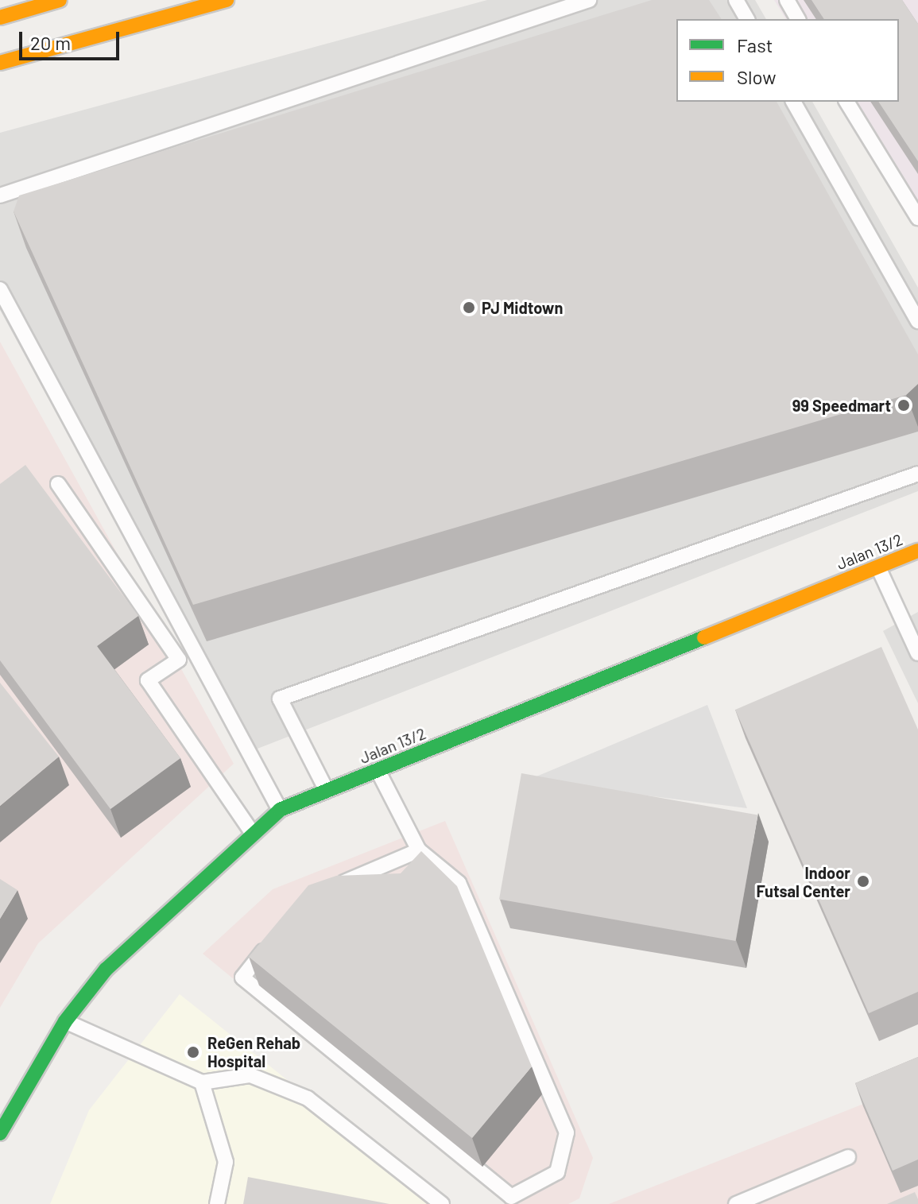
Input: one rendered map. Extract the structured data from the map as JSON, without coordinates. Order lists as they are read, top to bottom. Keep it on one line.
{"streets":{"street":["Jalan 13/2"]},"places":["PJ Midtown","99 Speedmart","Indoor Futsal Center","ReGen Rehab Hospital"],"legend":["Fast","Slow"],"scale_bar":"20 m"}
